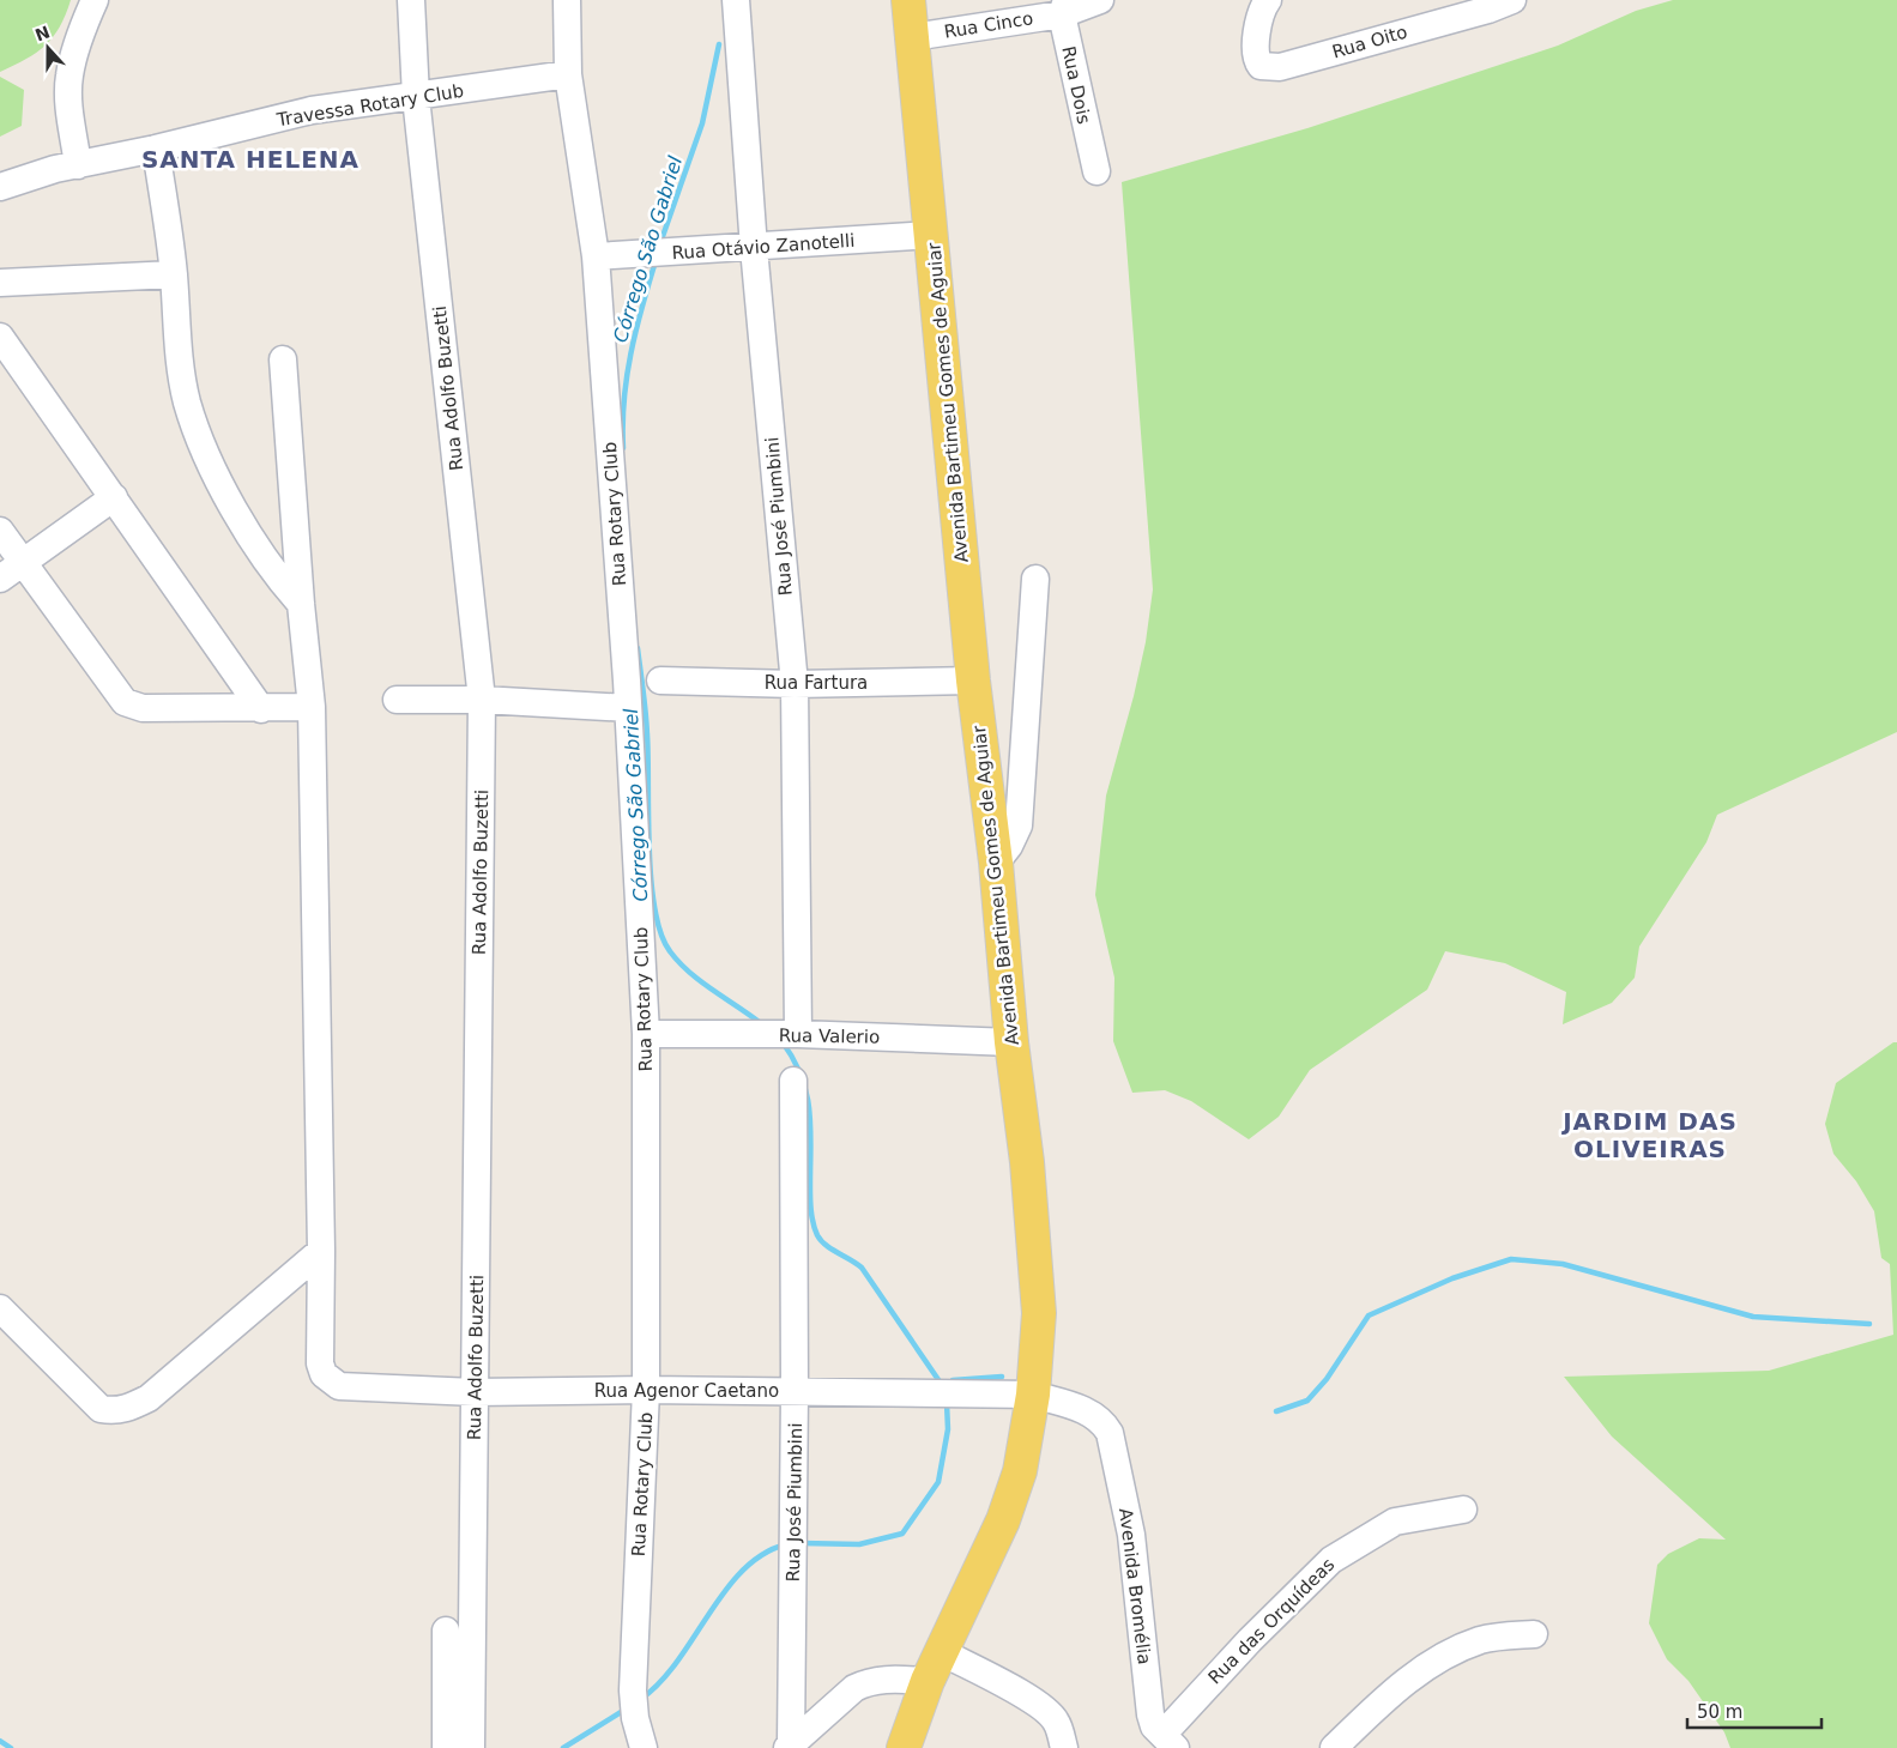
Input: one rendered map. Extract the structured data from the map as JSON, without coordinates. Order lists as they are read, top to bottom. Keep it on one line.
{"streets":{"main road":["Avenida Bartimeu Gomes de Aguiar"],"street":["Rua Cinco","Rua Oito","Rua Dois","Travessa Rotary Club","Rua Otávio Zanotelli","Rua Adolfo Buzetti","Rua Rotary Club","Rua José Piumbini","Rua Fartura","Rua Valerio","Rua Agenor Caetano","Avenida Bromélia","Rua das Orquídeas"]},"crossings":[["Rua Cinco","Rua Dois"],["Rua Cinco","Avenida Bartimeu Gomes de Aguiar"],["Travessa Rotary Club","Rua Adolfo Buzetti"],["Travessa Rotary Club","Rua Rotary Club"],["Rua Otávio Zanotelli","Avenida Bartimeu Gomes de Aguiar"],["Rua Otávio Zanotelli","Rua Rotary Club"],["Rua Otávio Zanotelli","Rua José Piumbini"],["Rua Adolfo Buzetti","Rua Agenor Caetano"],["Avenida Bartimeu Gomes de Aguiar","Rua Fartura"],["Avenida Bartimeu Gomes de Aguiar","Rua Valerio"],["Avenida Bartimeu Gomes de Aguiar","Rua Agenor Caetano"],["Avenida Bartimeu Gomes de Aguiar","Avenida Bromélia"],["Rua Rotary Club","Rua Valerio"],["Rua Rotary Club","Rua Agenor Caetano"],["Rua José Piumbini","Rua Fartura"],["Rua José Piumbini","Rua Valerio"],["Rua José Piumbini","Rua Agenor Caetano"],["Rua Agenor Caetano","Avenida Bromélia"],["Avenida Bromélia","Rua das Orquídeas"]],"districts":["SANTA HELENA","JARDIM DAS OLIVEIRAS"],"water":["Córrego São Gabriel"],"scale_bar":"50 m","north":"top"}
